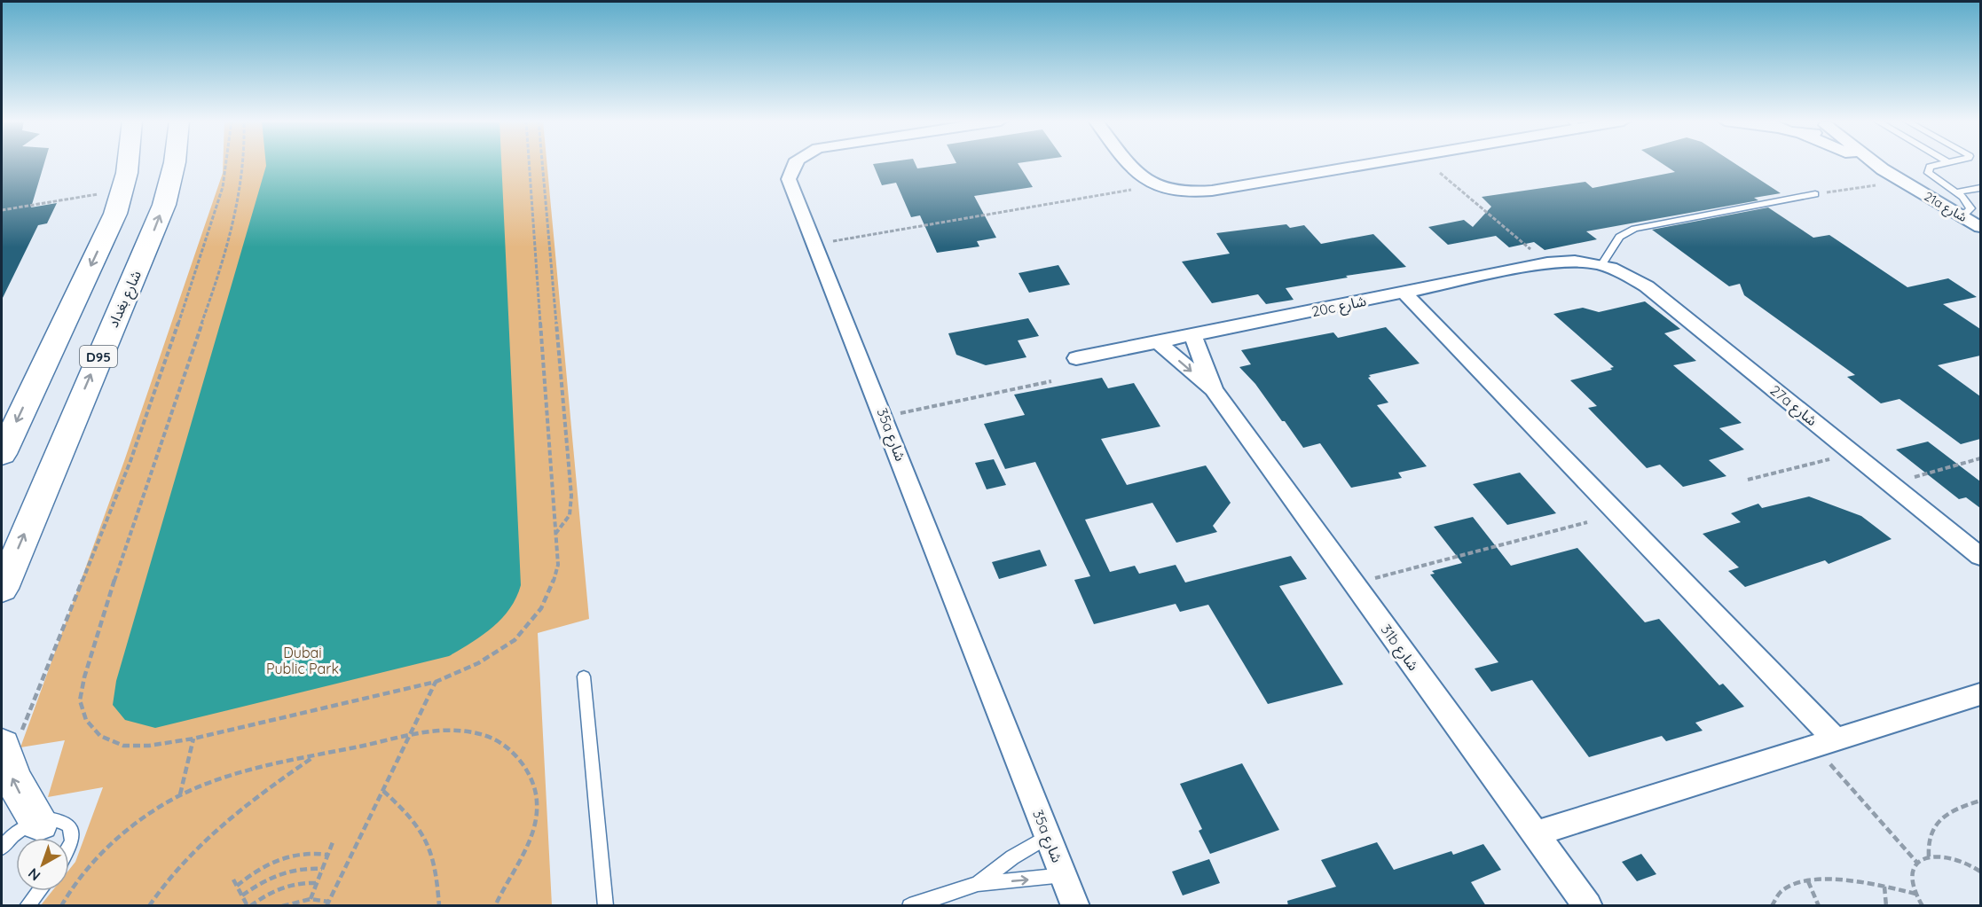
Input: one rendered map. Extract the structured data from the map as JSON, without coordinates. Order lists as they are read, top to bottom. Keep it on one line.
{"streets":{"main road":["شارع بغداد","D95"],"street":["21a شارع","20c شارع","27a شارع","35a شارع","31b شارع"]},"crossings":[["20c شارع","27a شارع"],["20c شارع","31b شارع"]],"parks":["Dubai Public Park"],"north":"bottom left"}
